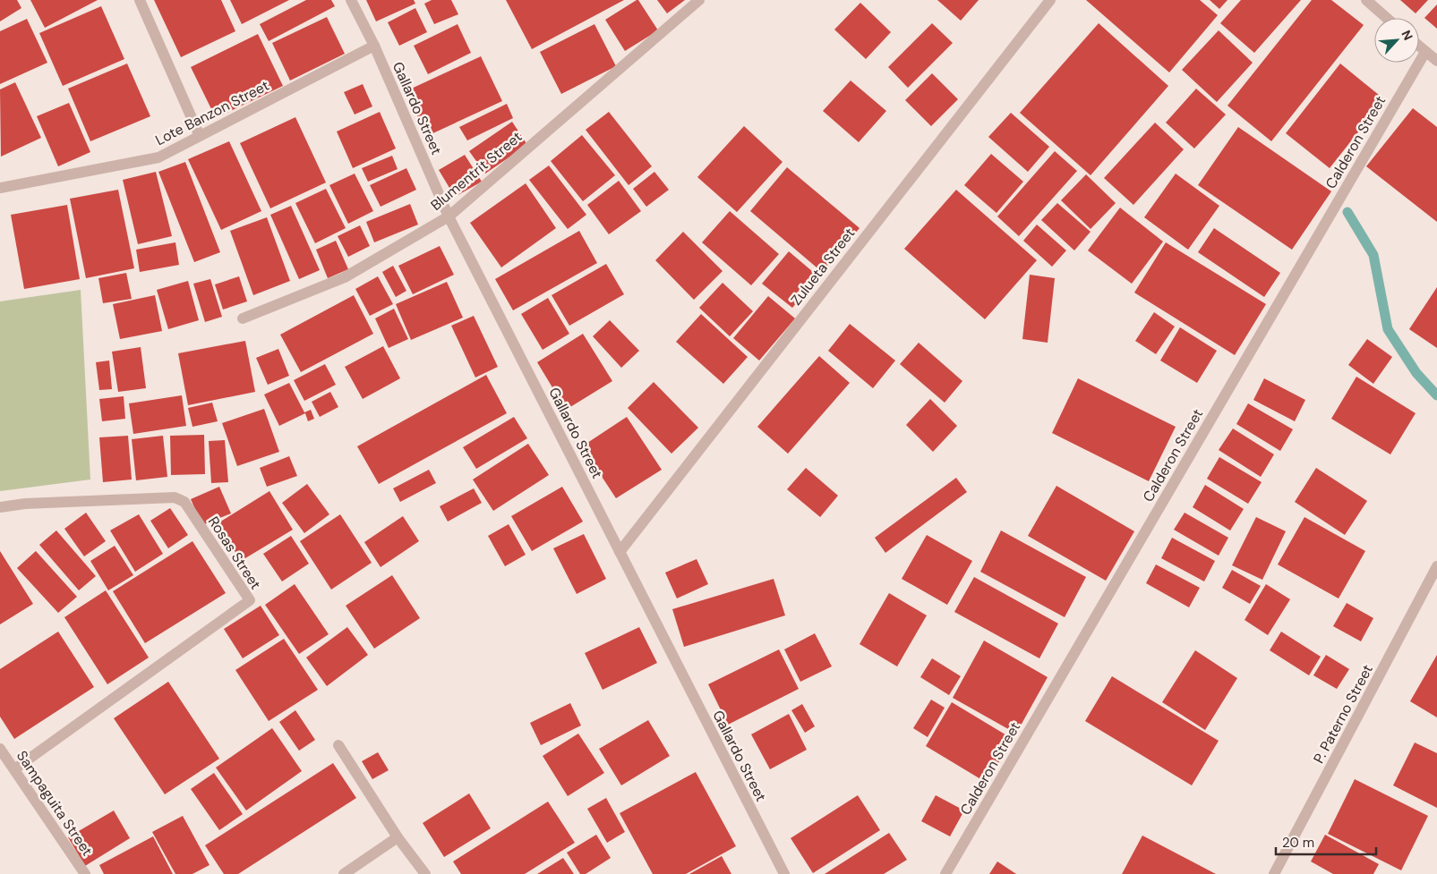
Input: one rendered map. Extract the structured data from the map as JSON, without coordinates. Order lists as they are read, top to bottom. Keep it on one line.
{"streets":{"street":["Gallardo Street","Lote Banzon Street","Calderon Street","Blumentrit Street","Zulueta Street","Rosas Street","P. Paterno Street","Sampaguita Street"]},"crossings":[["Gallardo Street","Lote Banzon Street"],["Gallardo Street","Blumentrit Street"],["Gallardo Street","Zulueta Street"],["Rosas Street","Sampaguita Street"]],"scale_bar":"20 m","north":"top right"}
